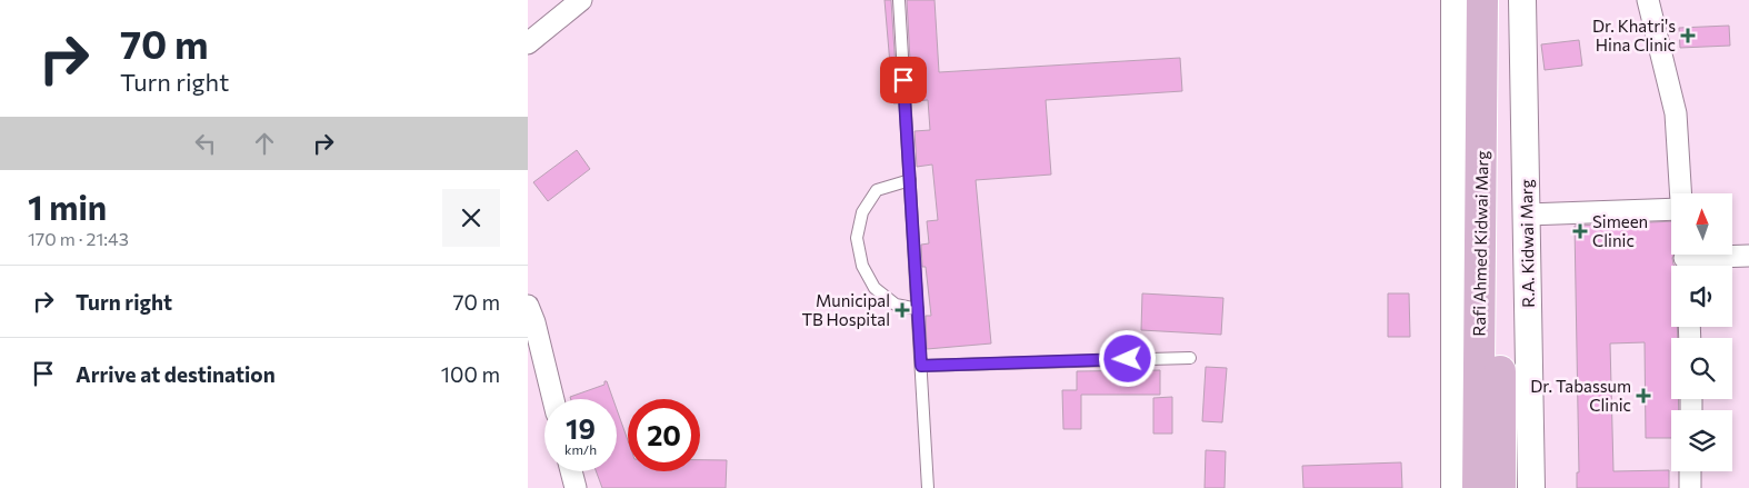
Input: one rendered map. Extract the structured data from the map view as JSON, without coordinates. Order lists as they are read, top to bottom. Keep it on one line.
{"streets":{"main road":["Rafi Ahmed Kidwai Marg"],"street":["R.A. Kidwai Marg"]},"places":{"health":["Dr. Khatri's Hina Clinic","Simeen Clinic","Municipal TB Hospital","Dr. Tabassum Clinic"]},"north":"top","page":{"turn":["70 m","Turn right"],"heading":["1 min","170 m · 21:43"],"list":[{"name":"Turn right","value":"70 m"},{"name":"Arrive at destination","value":"100 m"}],"speed":"19 km/h","limit":"20"}}
